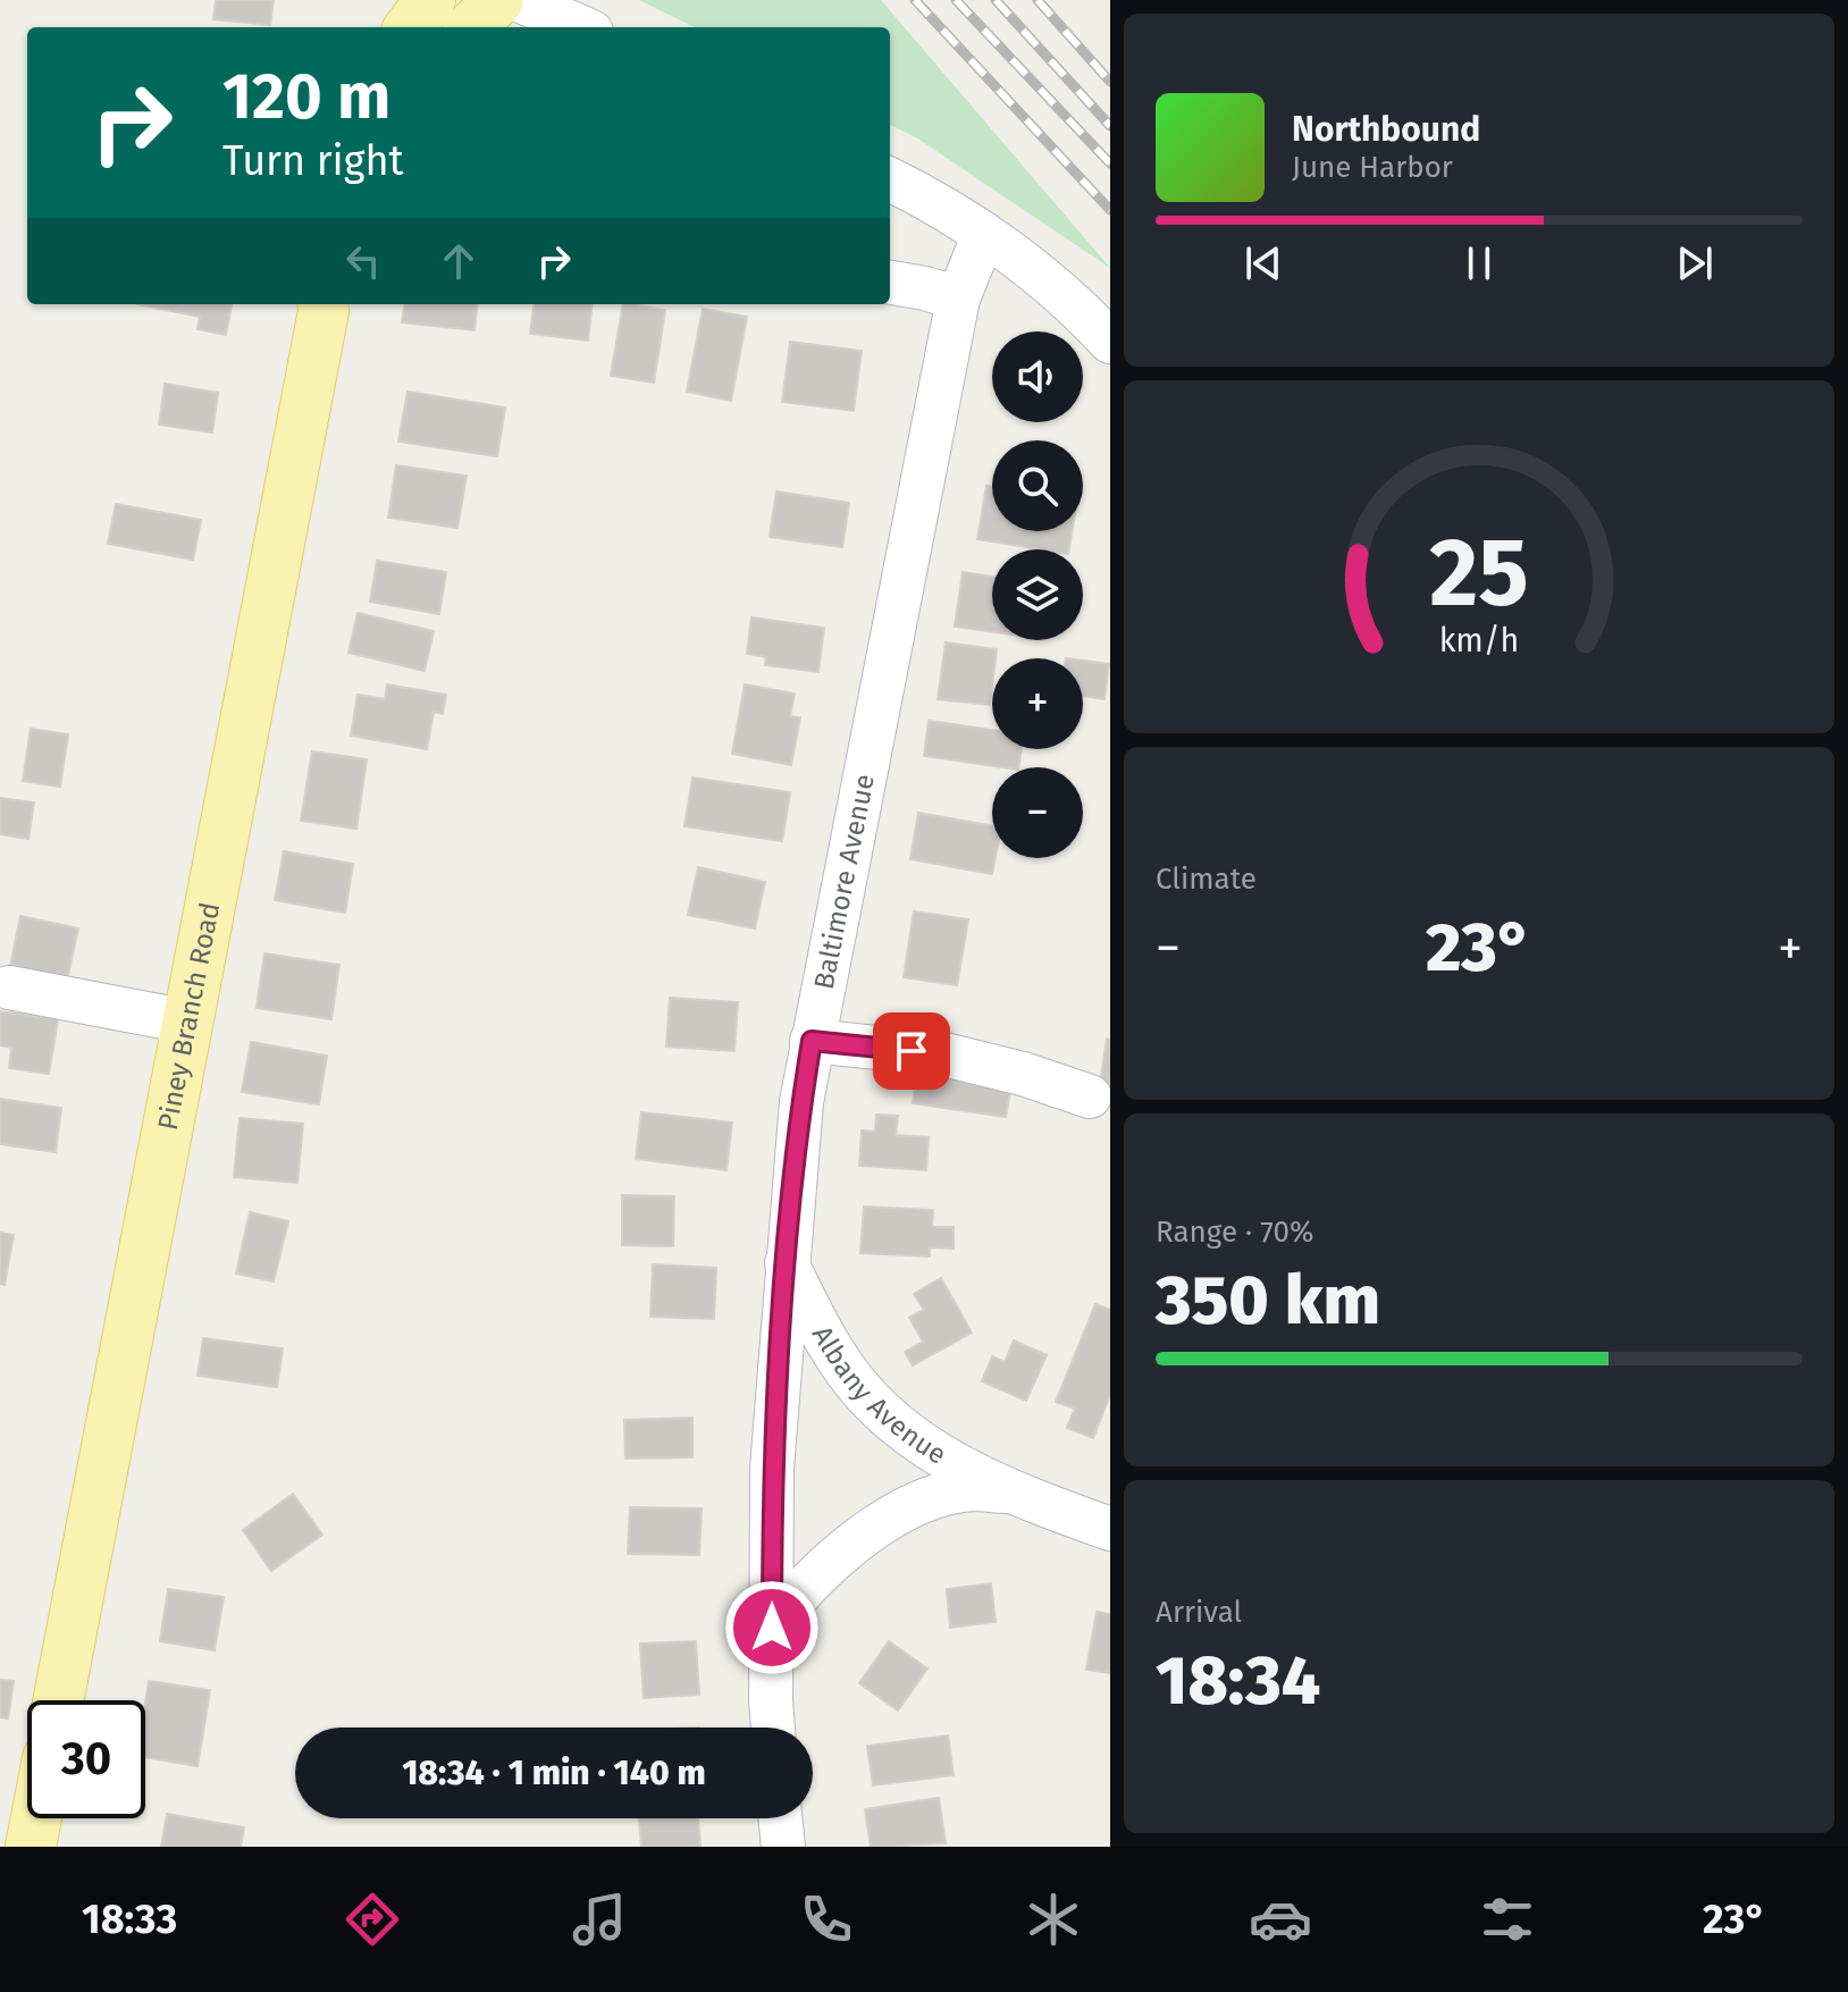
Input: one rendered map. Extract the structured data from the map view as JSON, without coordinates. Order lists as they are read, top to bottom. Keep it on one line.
{"streets":{"main road":["Piney Branch Road"],"street":["Baltimore Avenue","Albany Avenue"]},"crossings":[["Baltimore Avenue","Albany Avenue"]],"page":{"turn":["120 m","Turn right"],"song":["Northbound","June Harbor"],"map_buttons":["+","−"],"tile":["Climate",["Range · 70%","350 km"],["Arrival","18:34"]],"heat":["−","23°","+"],"limit":"30","trip":"18:34 · 1 min · 140 m","tabs":["18:33","23°"],"gauge":["25","km/h"]}}
